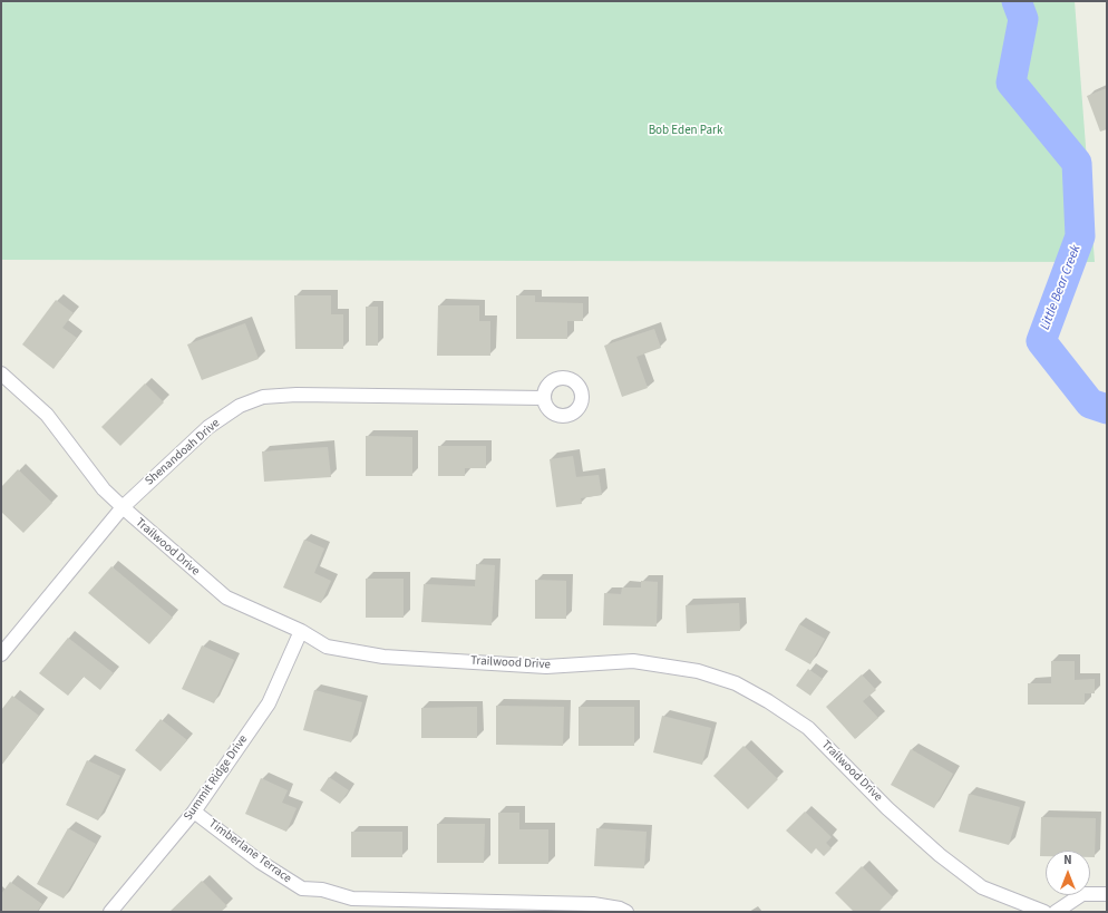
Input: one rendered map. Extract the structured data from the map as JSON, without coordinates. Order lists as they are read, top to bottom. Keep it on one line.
{"streets":{"street":["Shenandoah Drive","Trailwood Drive","Summit Ridge Drive","Timberlane Terrace"]},"crossings":[["Shenandoah Drive","Trailwood Drive"],["Trailwood Drive","Summit Ridge Drive"],["Summit Ridge Drive","Timberlane Terrace"]],"water":["Little Bear Creek"],"parks":["Bob Eden Park"],"north":"top"}
